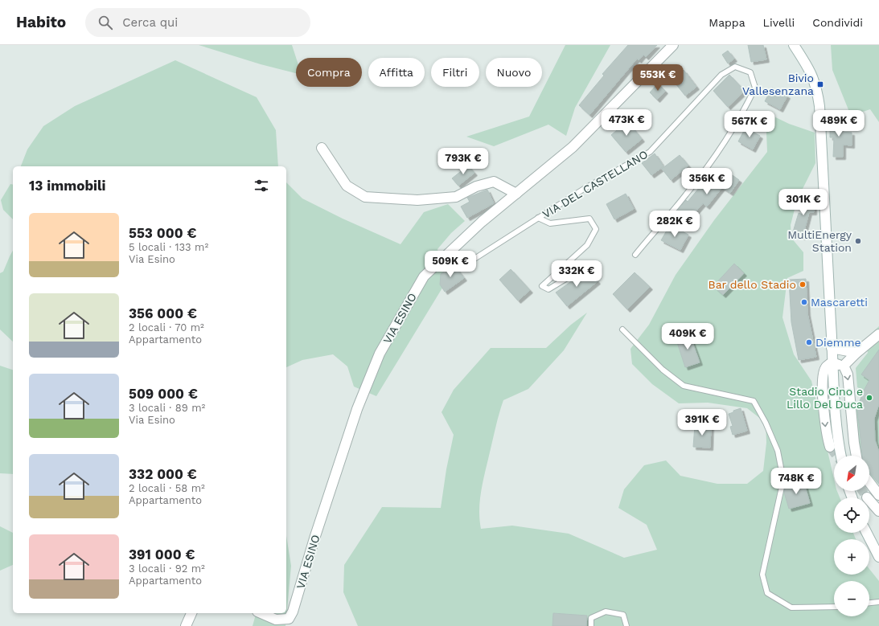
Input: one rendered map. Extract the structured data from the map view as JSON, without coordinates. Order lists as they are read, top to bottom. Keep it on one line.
{"streets":{"street":["VIA ESINO"],"lane":["VIA DEL CASTELLANO"]},"crossings":[["VIA DEL CASTELLANO","VIA ESINO"]],"places":{"transit":["Bivio Vallesenzana"],"other":["MultiEnergy Station","Bar dello Stadio","Mascaretti","Diemme","Stadio Cino e Lillo Del Duca"]},"north":"bottom left","page":{"header":"Habito","search":"Cerca qui","nav":["Mappa","Livelli","Condividi"],"chip":["Compra","Affitta","Filtri","Nuovo"],"price":["553K €","473K €","489K €","567K €","793K €","356K €","301K €","282K €","509K €","332K €","409K €","391K €","748K €"],"heading":"13 immobili","list":[{"name":"553 000 €","note":"5 locali · 133 m² · Via Esino"},{"name":"356 000 €","note":"2 locali · 70 m² · Appartamento"},{"name":"509 000 €","note":"3 locali · 89 m² · Via Esino"},{"name":"332 000 €","note":"2 locali · 58 m² · Appartamento"},{"name":"391 000 €","note":"3 locali · 92 m² · Appartamento"}],"map_buttons":["+","−"]}}
